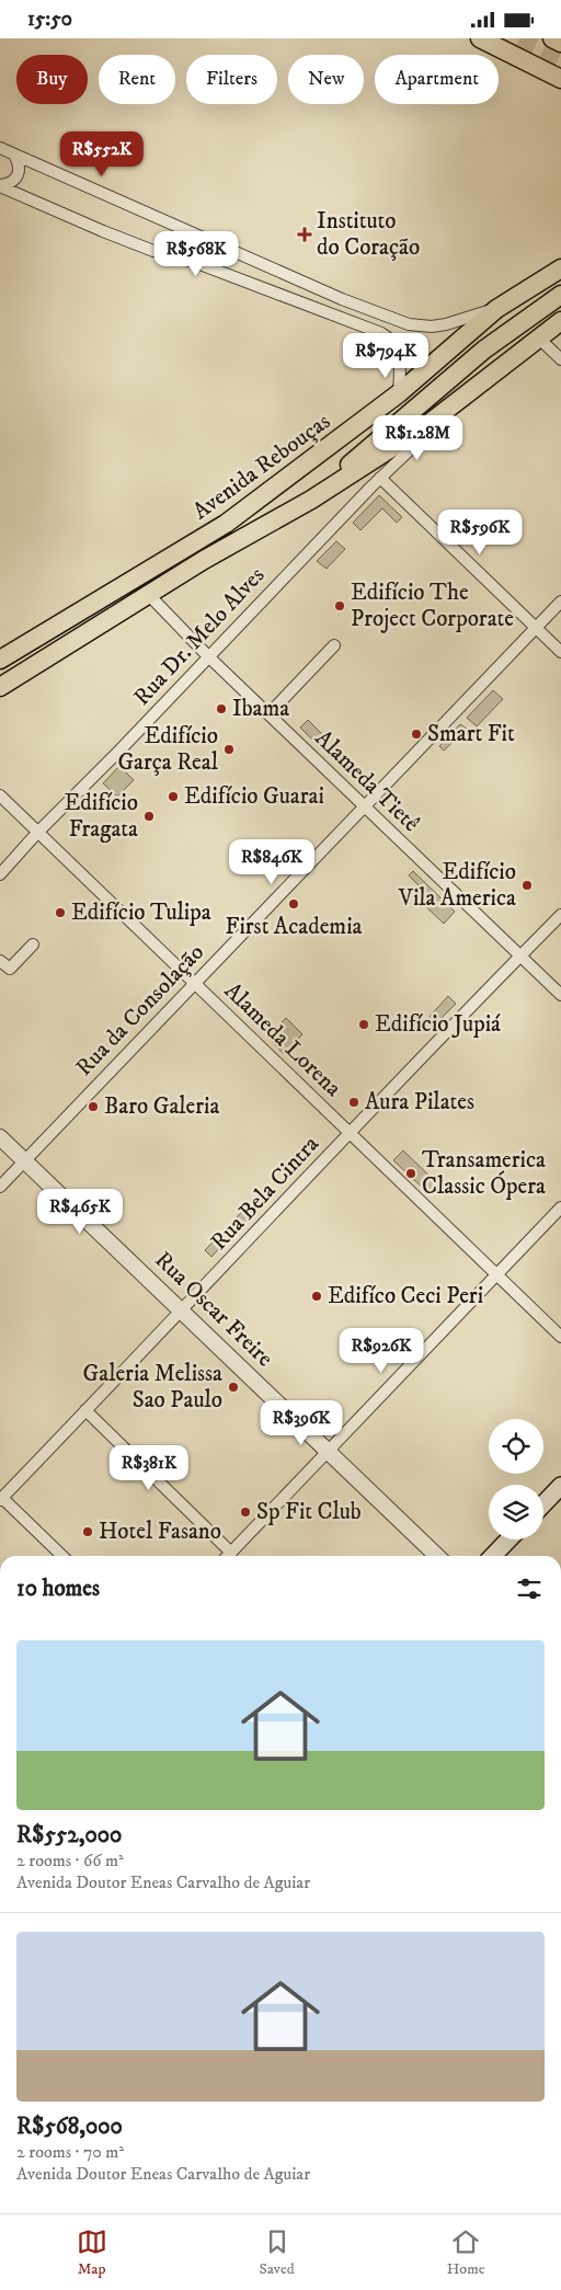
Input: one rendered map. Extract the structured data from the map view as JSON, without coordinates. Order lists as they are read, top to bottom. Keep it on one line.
{"streets":{"main road":["Avenida Rebouças"],"street":["Rua Dr. Melo Alves","Alameda Tietê","Rua da Consolação","Alameda Lorena","Rua Bela Cintra","Rua Oscar Freire"]},"crossings":[["Avenida Rebouças","Rua Dr. Melo Alves"],["Avenida Rebouças","Alameda Tietê"],["Rua Dr. Melo Alves","Alameda Tietê"],["Rua Dr. Melo Alves","Alameda Lorena"],["Alameda Tietê","Rua da Consolação"],["Alameda Tietê","Rua Bela Cintra"],["Rua da Consolação","Alameda Lorena"],["Rua da Consolação","Rua Oscar Freire"],["Alameda Lorena","Rua Bela Cintra"],["Rua Bela Cintra","Rua Oscar Freire"]],"places":{"health":["Instituto do Coração"],"other":["Edifício The Project Corporate","Ibama","Smart Fit","Edifício Garça Real","Edifício Guarai","Edifício Fragata","Edifício Vila America","First Academia","Edifício Tulipa","Edifício Jupiá","Aura Pilates","Baro Galeria","Transamerica Classic Ópera","Edifíco Ceci Peri","Galeria Melissa Sao Paulo","Sp Fit Club","Hotel Fasano"]},"page":{"status":"15:50","chip":["Buy","Rent","Filters","New","Apartment"],"price":["R$552K","R$568K","R$794K","R$1.28M","R$596K","R$846K","R$465K","R$926K","R$396K","R$381K"],"heading":"10 homes","list":[{"name":"R$552,000","note":"2 rooms · 66 m² · Avenida Doutor Eneas Carvalho de Aguiar"},{"name":"R$568,000","note":"2 rooms · 70 m² · Avenida Doutor Eneas Carvalho de Aguiar"}],"tabs":["Map","Saved","Home"]}}
